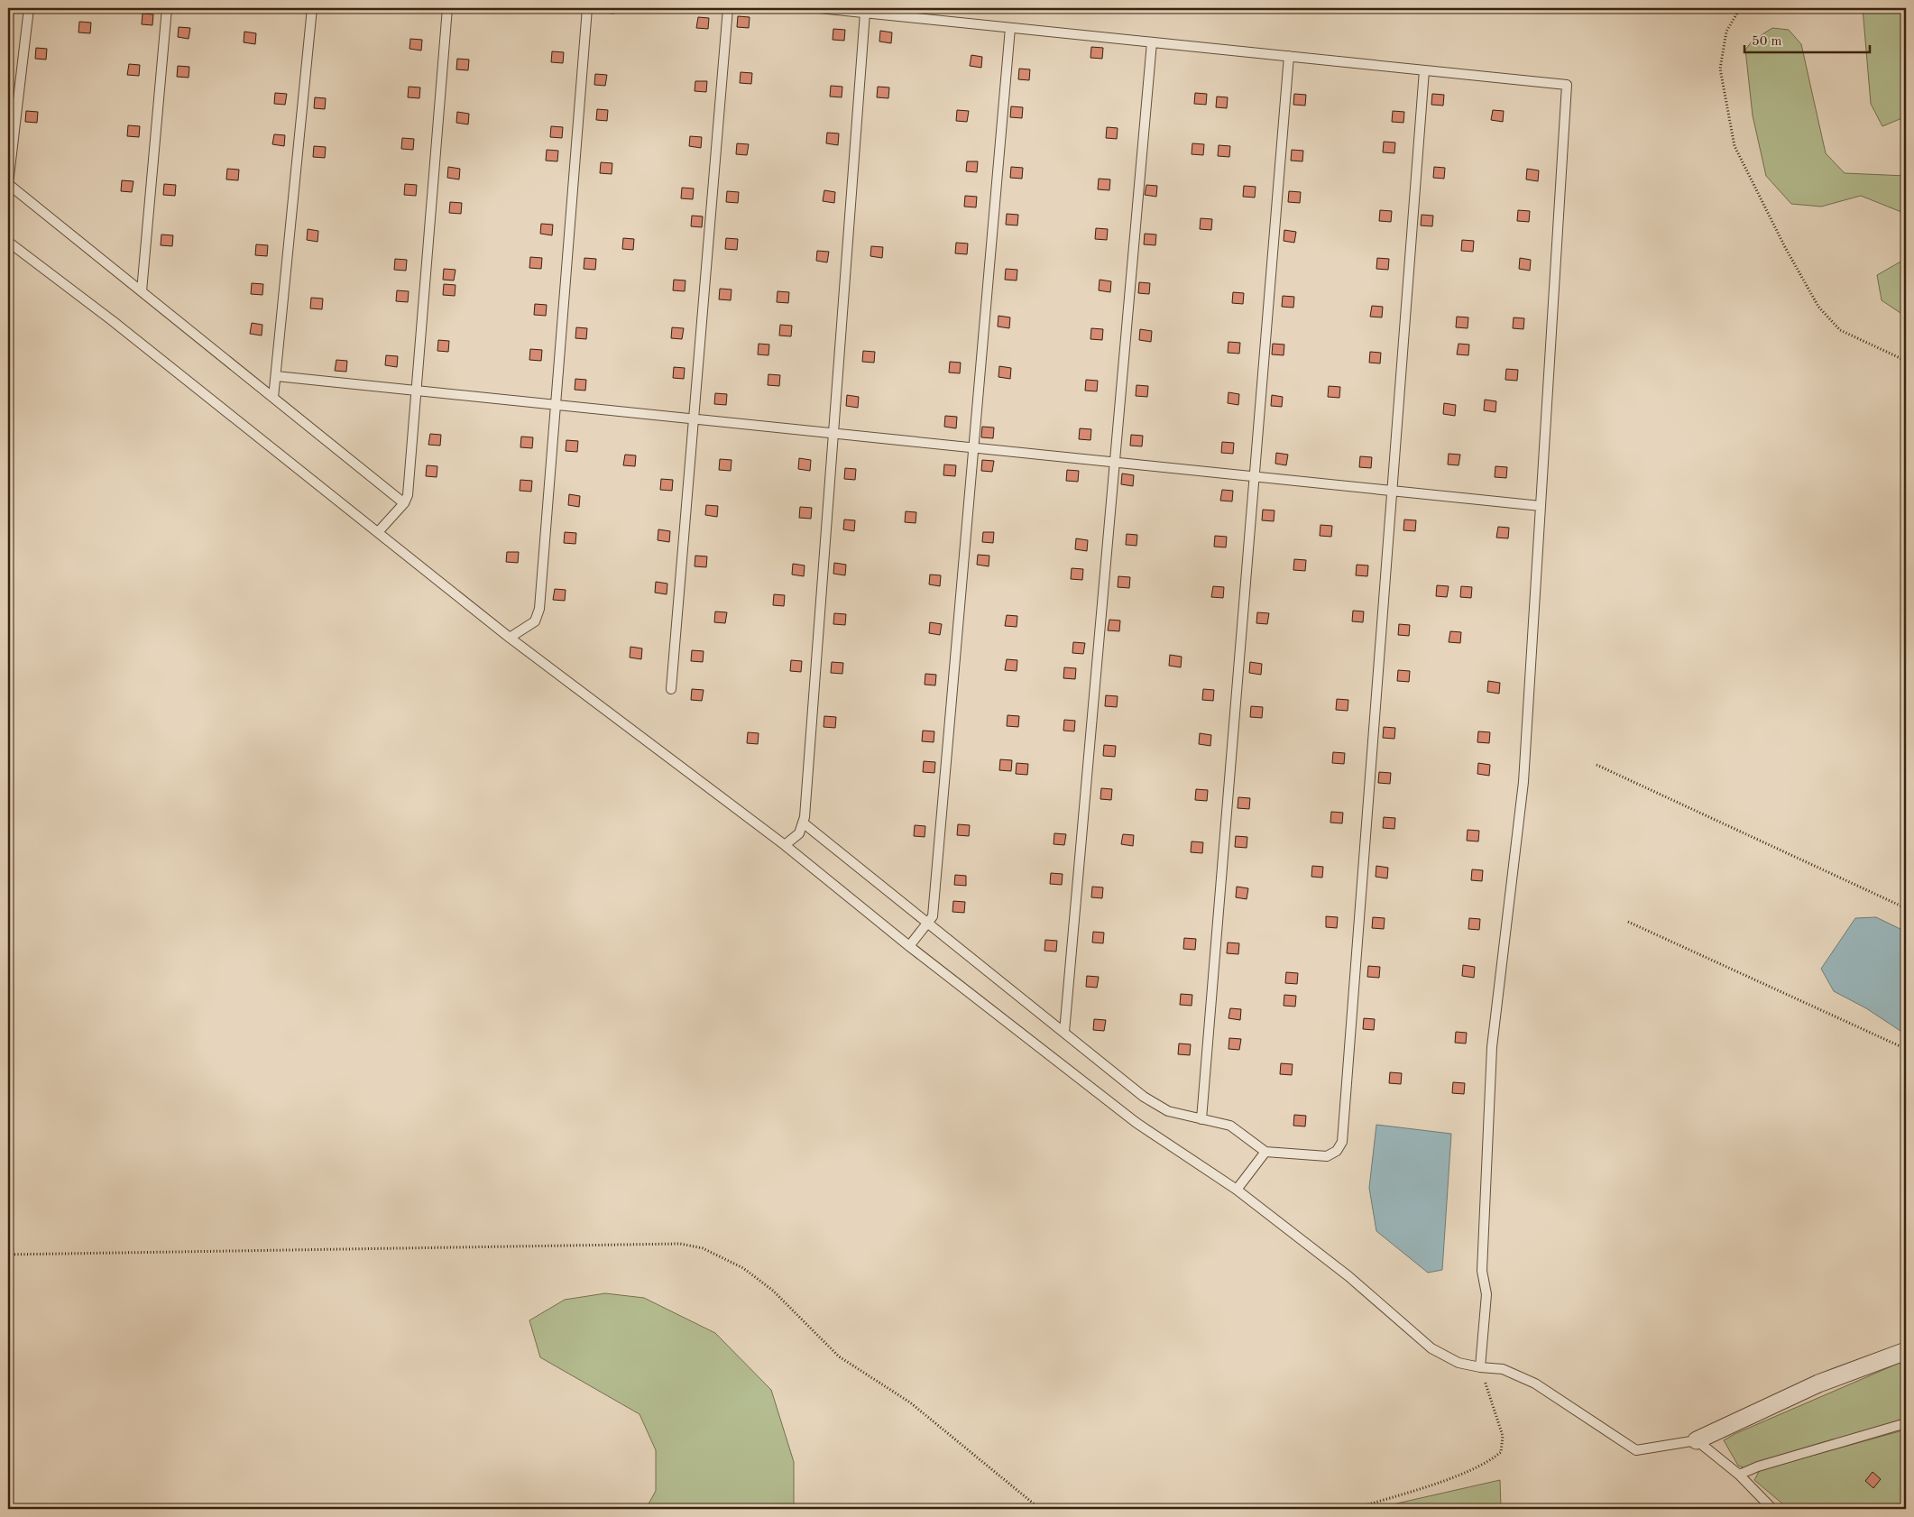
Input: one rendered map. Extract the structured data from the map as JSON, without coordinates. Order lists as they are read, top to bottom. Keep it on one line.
{"scale_bar":"50 m"}
